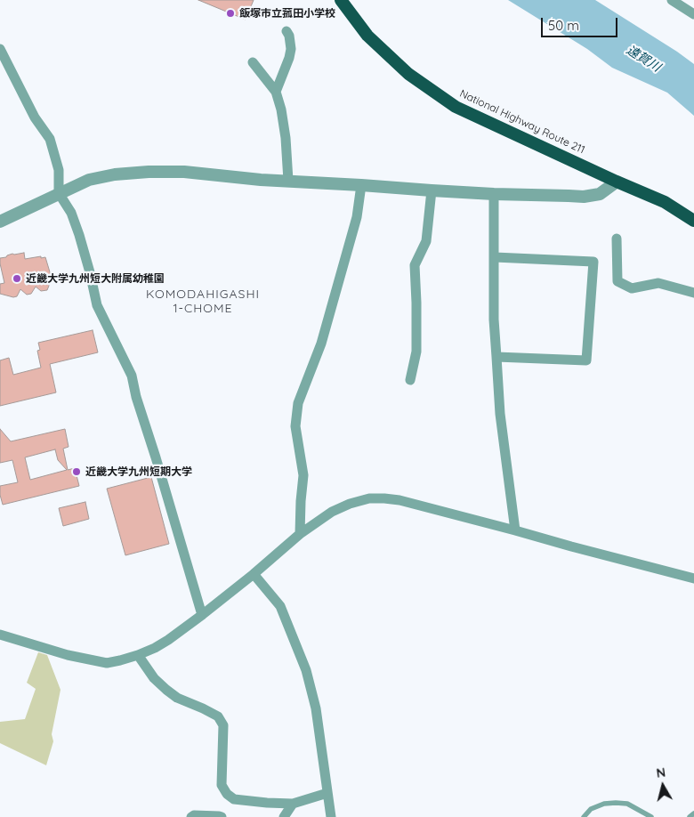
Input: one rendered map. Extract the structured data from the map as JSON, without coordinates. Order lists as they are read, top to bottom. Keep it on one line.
{"streets":{"highway":["National Highway Route 211"]},"districts":["KOMODAHIGASHI 1-CHOME"],"water":["遠賀川"],"places":["飯塚市立菰田小学校","近畿大学九州短大附属幼稚園","近畿大学九州短期大学"],"scale_bar":"50 m","north":"top"}
